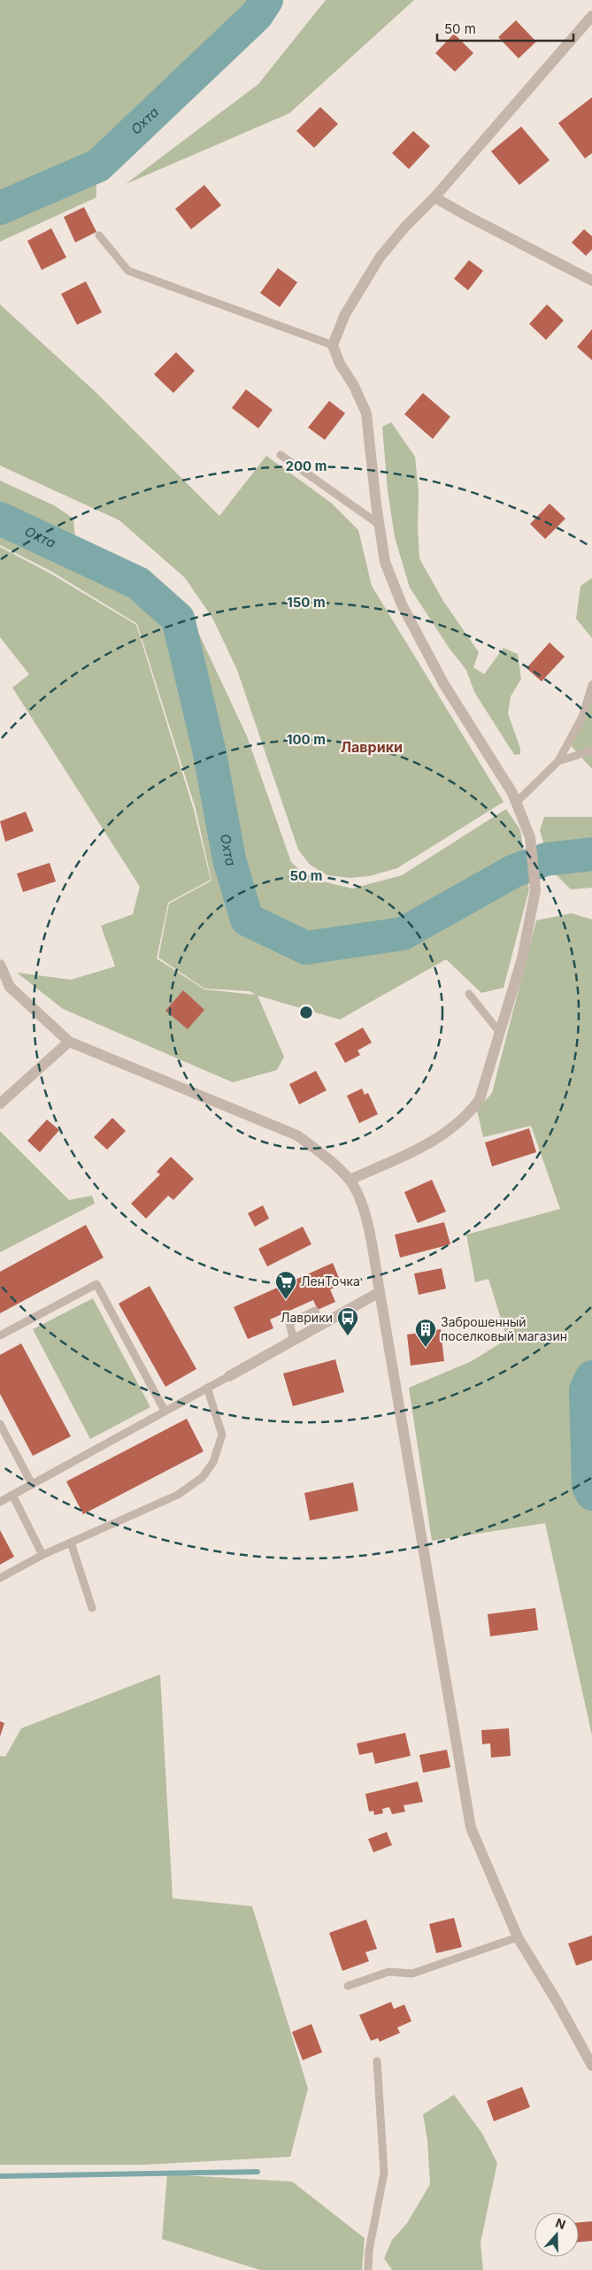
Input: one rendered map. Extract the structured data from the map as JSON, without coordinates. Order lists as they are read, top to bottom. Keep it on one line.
{"districts":["Лаврики"],"water":["Охта"],"places":{"supermarket":["ЛенТочка"],"bus stop":["Лаврики"],"building":["Заброшенный поселковый магазин"]},"scale_bar":"50 m","north":"top","rings":["200 m","150 m","100 m","50 m"]}
